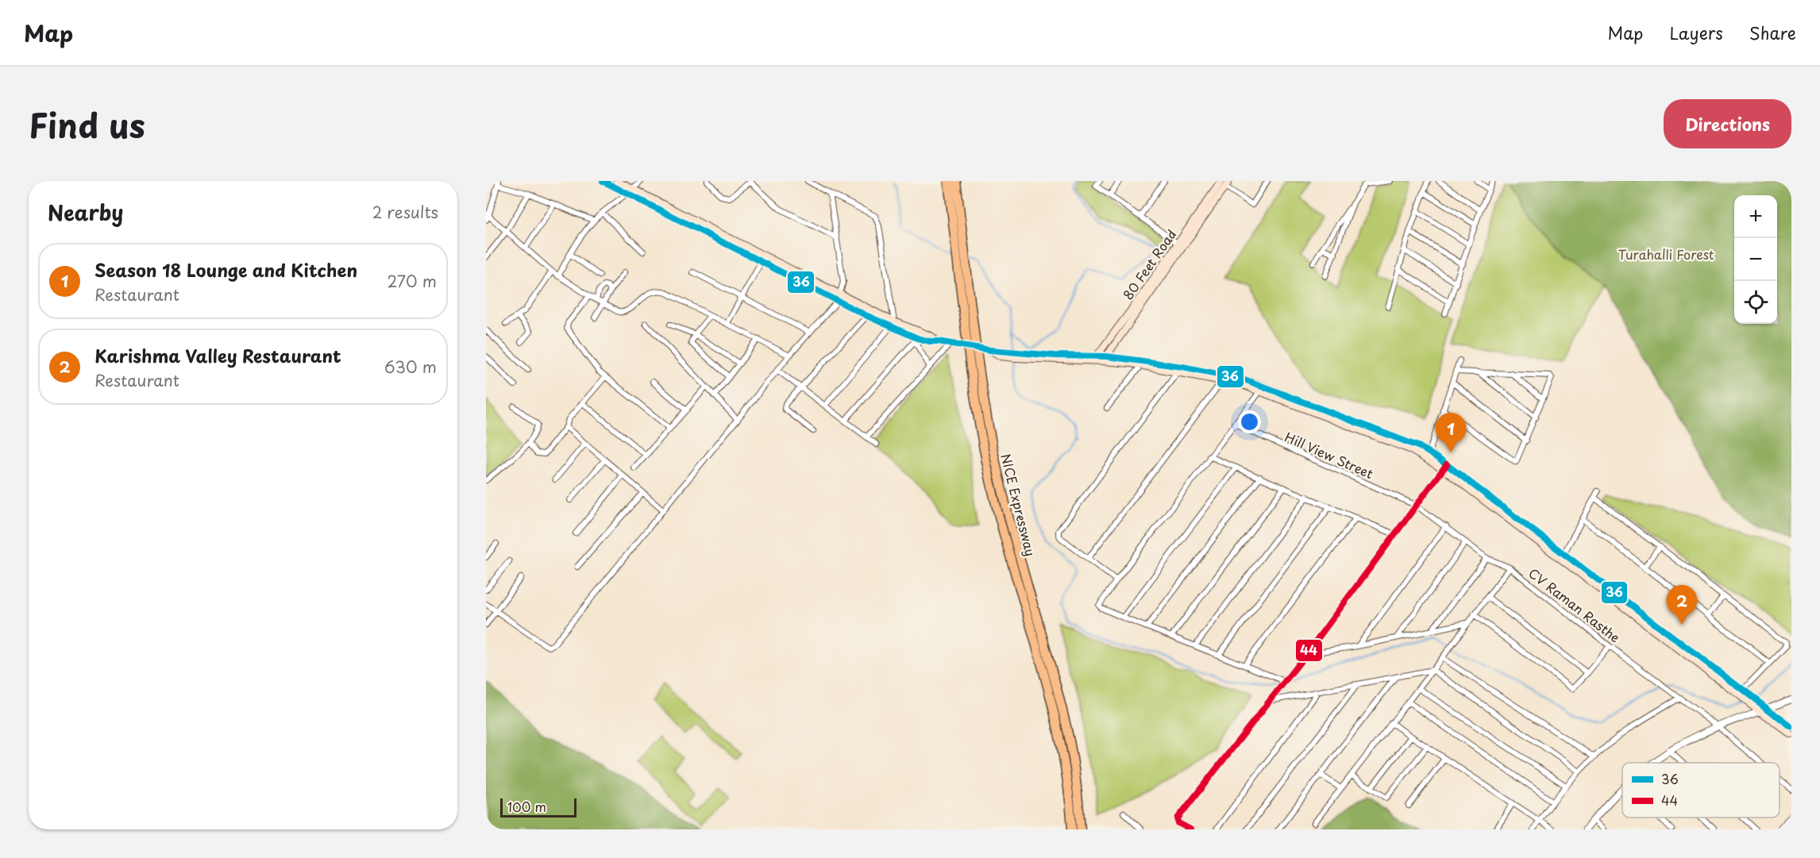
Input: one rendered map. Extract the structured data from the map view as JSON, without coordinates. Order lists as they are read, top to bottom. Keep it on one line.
{"streets":{"highway":["NICE Expressway"],"main road":["80 Feet Road"],"street":["Hill View Street","CV Raman Rasthe"]},"crossings":[["Hill View Street","CV Raman Rasthe"]],"parks":["Turahalli Forest"],"lines":["transit line 36","transit line 44"],"legend":["36","44"],"scale_bar":"100 m","page":{"header":"Map","nav":["Map","Layers","Share"],"title":"Find us","buttons":"Directions","heading":["Nearby","2 results"],"map_buttons":["+","−"],"list":[{"mark":"1","name":"Season 18 Lounge and Kitchen","note":"Restaurant","value":"270 m"},{"mark":"2","name":"Karishma Valley Restaurant","note":"Restaurant","value":"630 m"}],"pins":["1","2"],"scale":"100 m"}}
